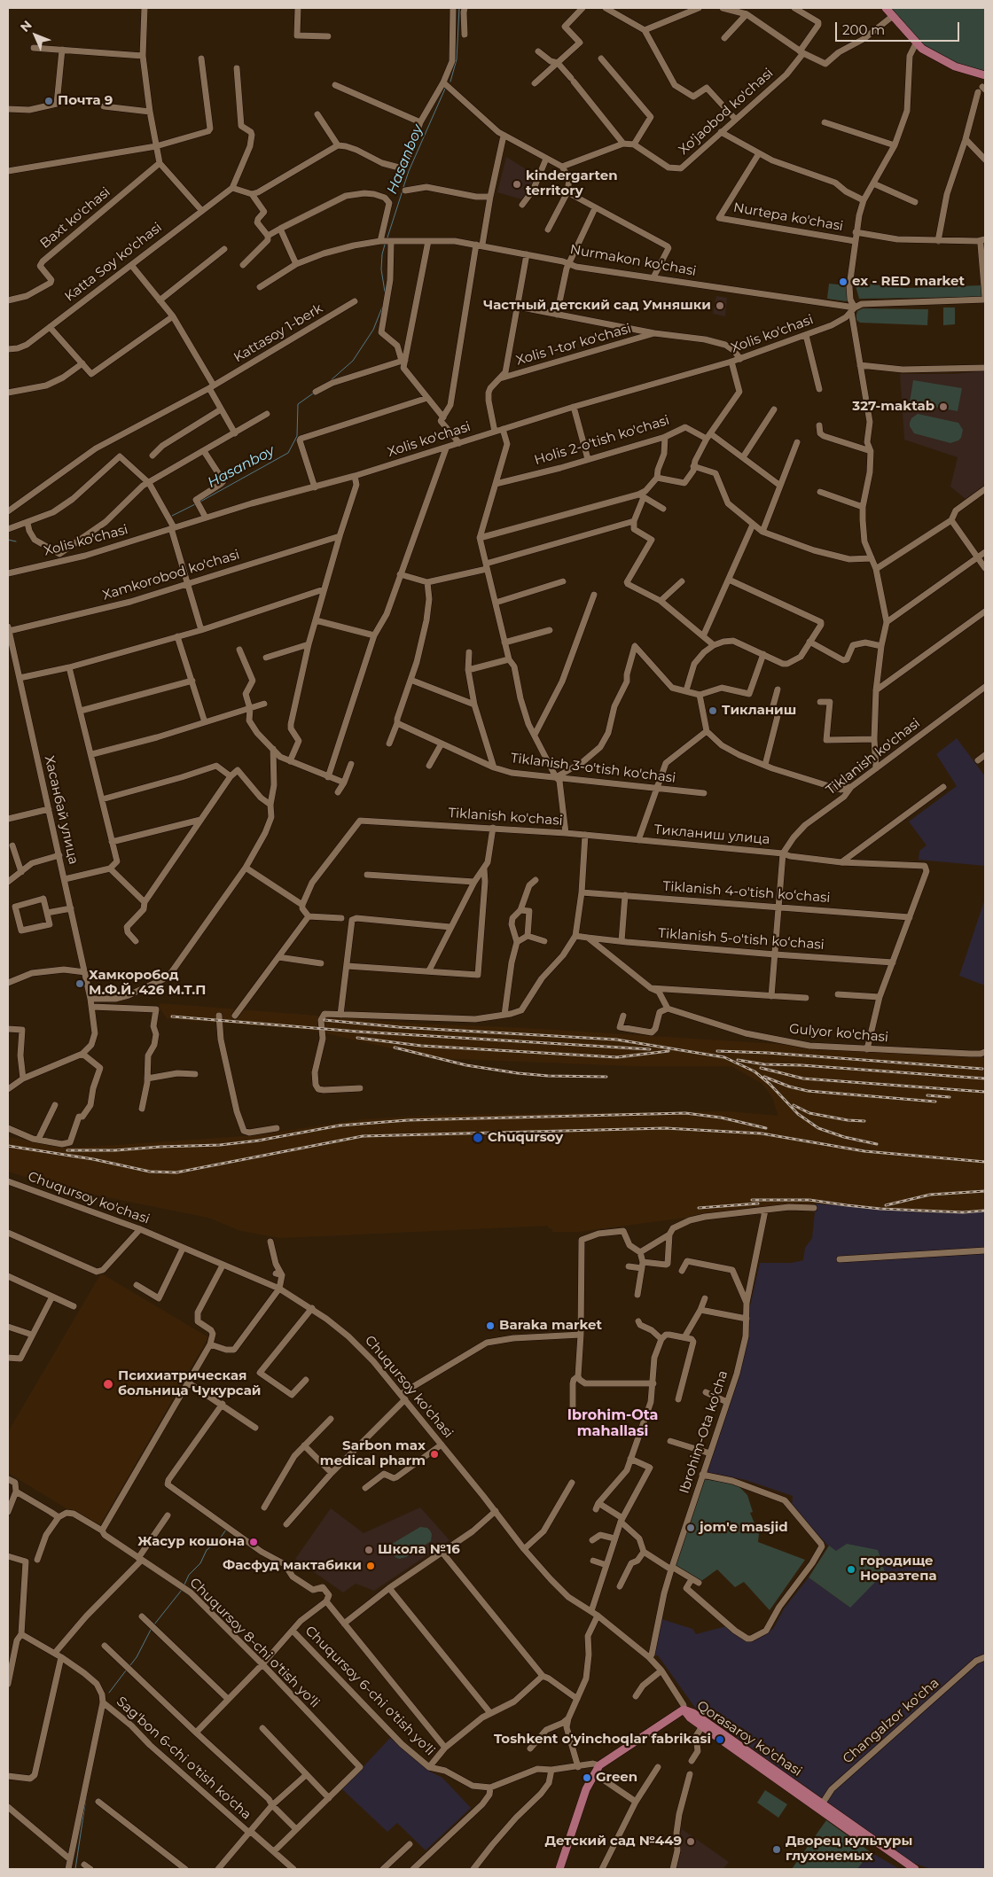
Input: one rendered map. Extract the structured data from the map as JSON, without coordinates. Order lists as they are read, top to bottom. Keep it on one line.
{"streets":{"main road":["Qorasaroy ko'chasi"],"street":["Xo'jaobod ko'chasi","Nurtepa ko'chasi","Baxt ko'chasi","Nurmakon ko'chasi","Katta Soy ko'chasi","Kattasoy 1-berk","Xolis ko'chasi","Xolis 1-tor ko'chasi","Holis 2-o'tish ko'chasi","Xamkorobod ko'chasi","Tiklanish ko'chasi","Tiklanish 3-o'tish ko'chasi","Хасанбай улица","Тикланиш улица","Tiklanish 4-o'tish ko‘chasi","Tiklanish 5-o'tish ko‘chasi","Gulyor ko'chasi","Chuqursoy ko'chasi","Ibrohim-Ota ko'cha","Chuqursoy 8-chi o'tish yo'li","Chuqursoy 6-chi o'tish yo'li","Changalzor ko'cha","Sag'bon 6-chi o'tish ko'cha"]},"crossings":[["Nurtepa ko'chasi","Nurmakon ko'chasi"],["Nurtepa ko'chasi","Xolis ko'chasi"],["Nurmakon ko'chasi","Xolis ko'chasi"],["Xolis ko'chasi","Xolis 1-tor ko'chasi"],["Xamkorobod ko'chasi","Хасанбай улица"],["Tiklanish ko'chasi","Тикланиш улица"],["Тикланиш улица","Tiklanish 4-o'tish ko‘chasi"],["Chuqursoy ko'chasi","Ibrohim-Ota ko'cha"],["Chuqursoy ko'chasi","Qorasaroy ko'chasi"],["Changalzor ko'cha","Qorasaroy ko'chasi"]],"districts":["Ibrohim-Ota mahallasi"],"water":["Hasanboy"],"places":["Почта 9","kindergarten territory","ex - RED market","Частный детский сад Умняшки","327-maktab","Тикланиш","Хамкоробод М.Ф.Й. 426 М.Т.П","Chuqursoy","Baraka market","Психиатрическая больница Чукурсай","Sarbon max medical pharm","jom'e masjid","Жасур кошона","Школа №16","Фасфуд мактабики","городище Норазтепа","Toshkent o'yinchoqlar fabrikasi","Green","Детский сад №449","Дворец культуры глухонемых"],"scale_bar":"200 m","north":"top left"}
